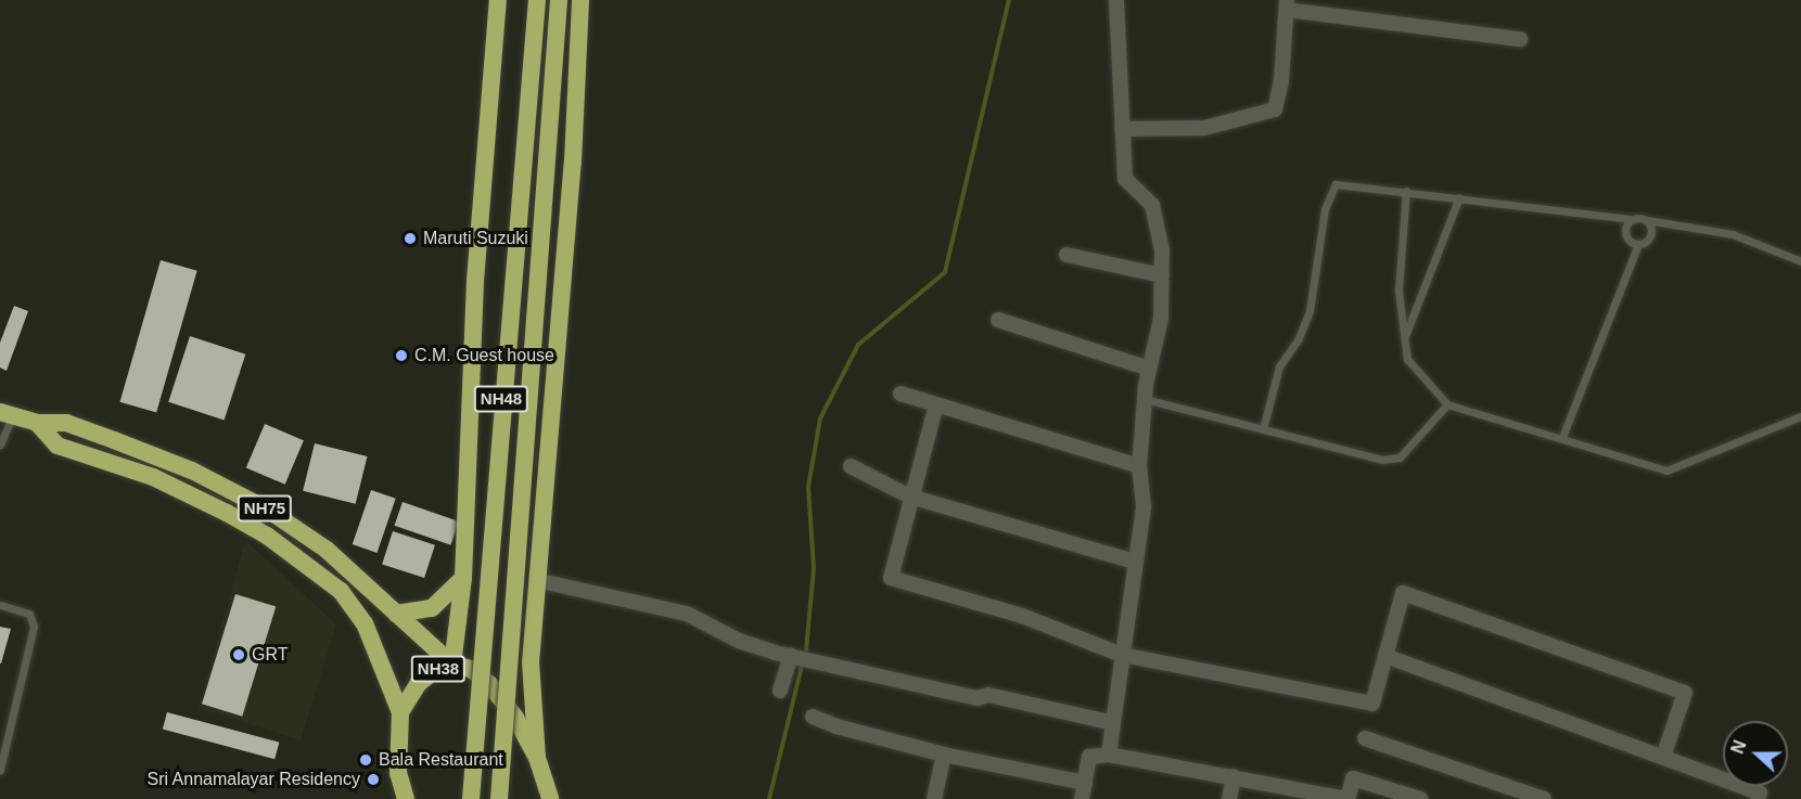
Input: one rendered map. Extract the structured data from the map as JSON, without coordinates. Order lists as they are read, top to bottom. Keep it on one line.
{"streets":{"highway":["NH48","NH75","NH38"]},"crossings":[["NH75","NH38"]],"places":["Maruti Suzuki","C.M. Guest house","GRT","Bala Restaurant","Sri Annamalayar Residency"],"north":"left"}
